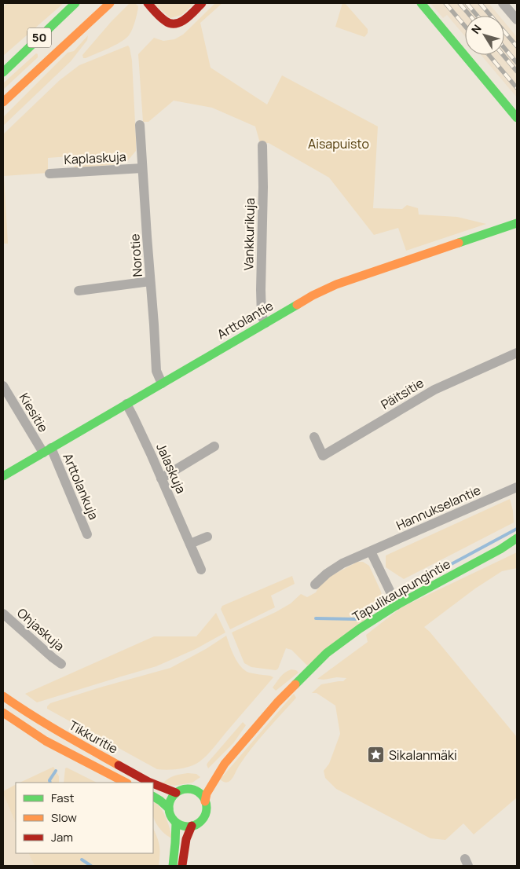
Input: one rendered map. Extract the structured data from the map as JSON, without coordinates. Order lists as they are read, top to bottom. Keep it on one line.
{"streets":{"main road":["50","Arttolantie","Tapulikaupungintie","Tikkuritie"],"street":["Kaplaskuja","Vankkurikuja","Norotie","Päitsitie","Kiesitie","Jalaskuja","Arttolankuja","Hannukselantie","Ohjaskuja"]},"crossings":[["Kaplaskuja","Norotie"],["Vankkurikuja","Arttolantie"],["Norotie","Arttolantie"],["Arttolantie","Kiesitie"],["Arttolantie","Jalaskuja"],["Arttolantie","Arttolankuja"],["Kiesitie","Arttolankuja"],["Tapulikaupungintie","Tikkuritie"]],"parks":["Aisapuisto"],"places":{"place":["Sikalanmäki"]},"legend":["Fast","Slow","Jam"],"north":"top left"}
